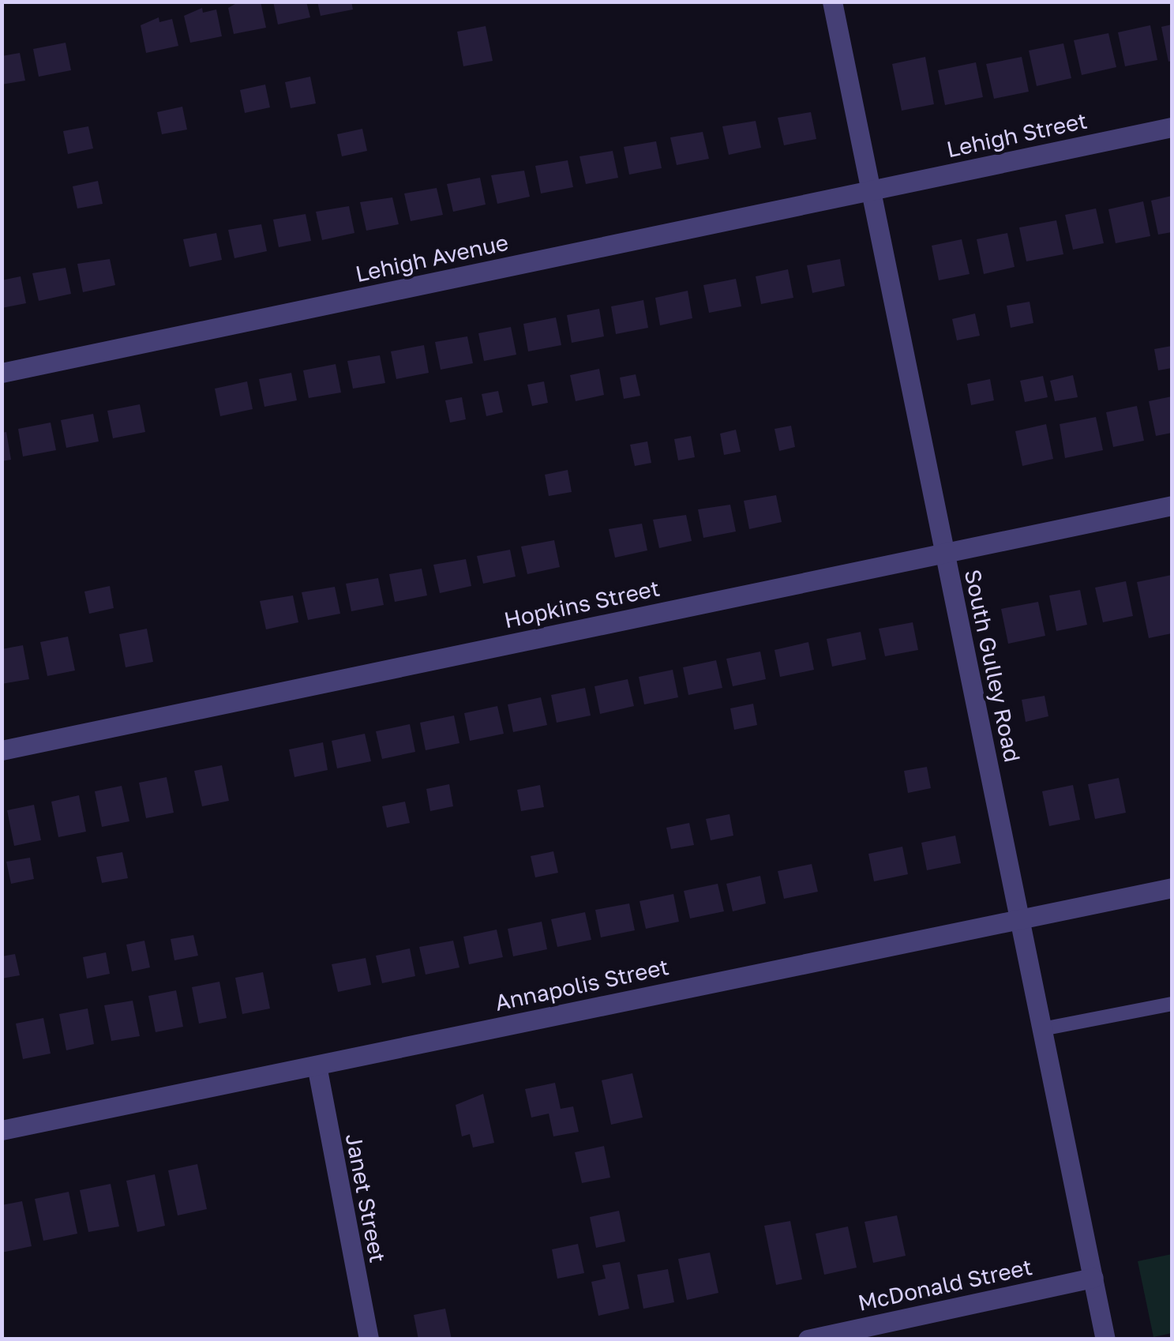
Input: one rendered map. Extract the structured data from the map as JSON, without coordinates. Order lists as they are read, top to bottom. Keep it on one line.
{"streets":{"street":["Lehigh Street","Lehigh Avenue","Hopkins Street","South Gulley Road","Annapolis Street","Janet Street","McDonald Street"]},"crossings":[["Lehigh Street","Lehigh Avenue"],["Lehigh Street","South Gulley Road"],["Lehigh Avenue","South Gulley Road"],["Hopkins Street","South Gulley Road"],["South Gulley Road","Annapolis Street"],["South Gulley Road","McDonald Street"],["Annapolis Street","Janet Street"]]}
